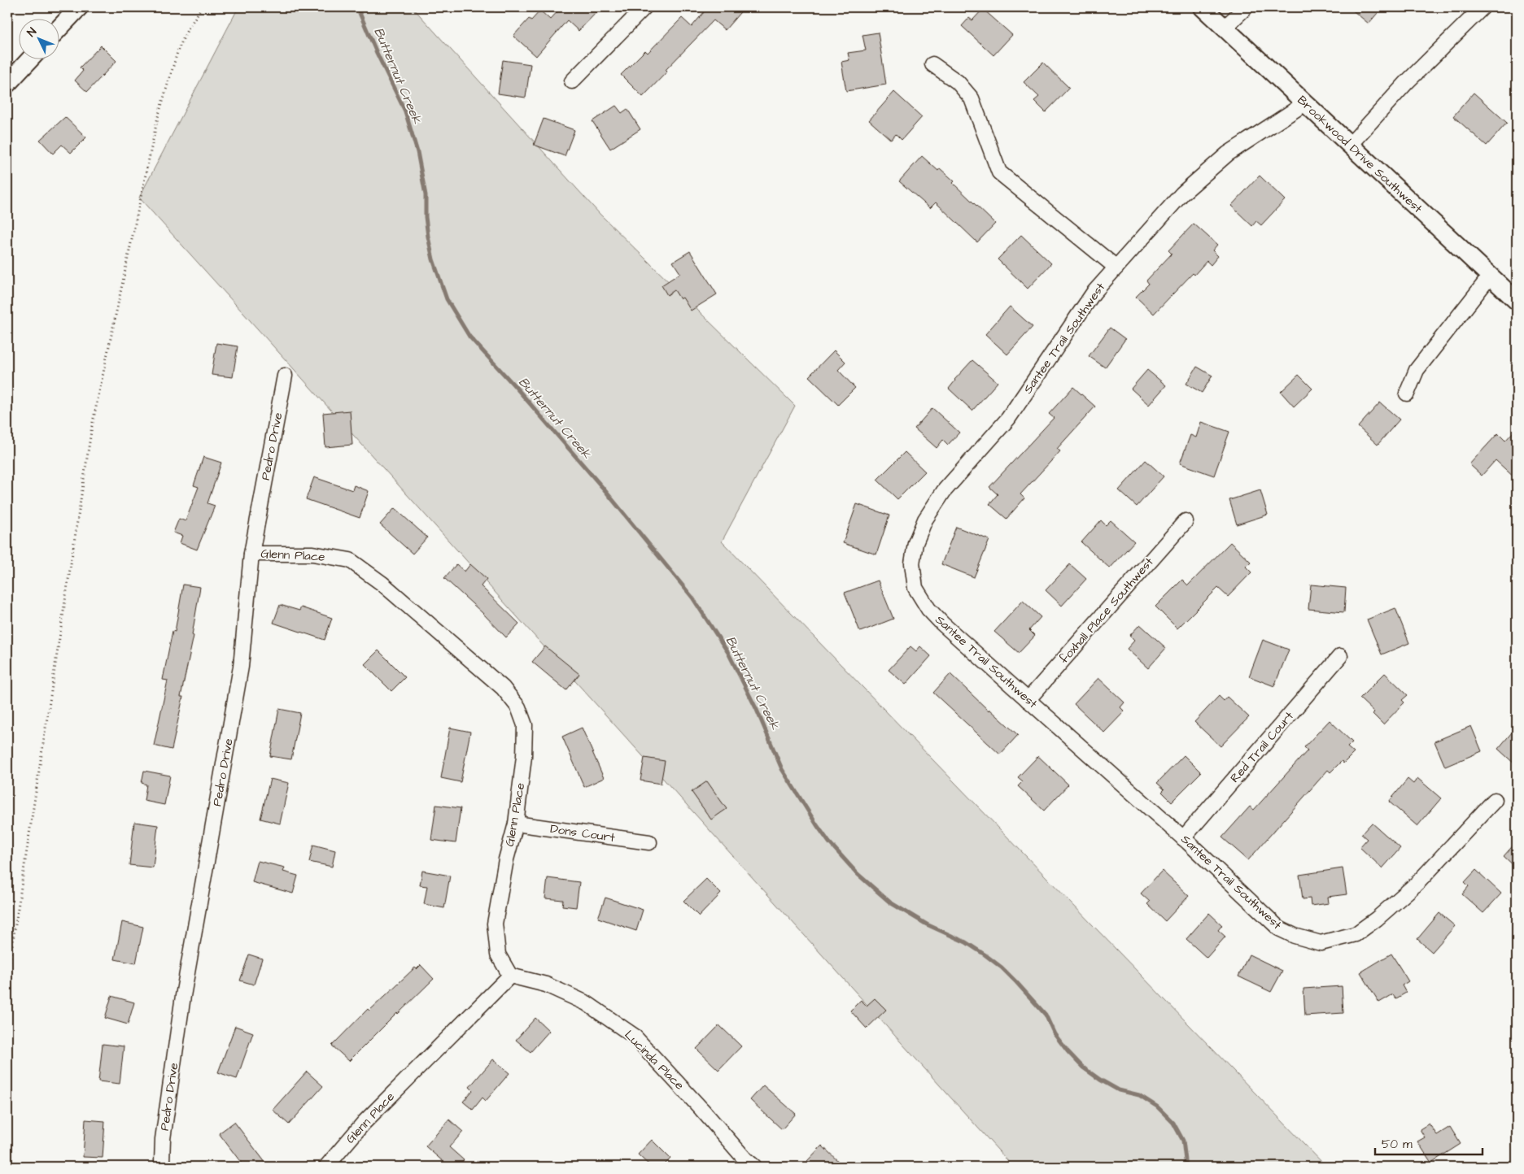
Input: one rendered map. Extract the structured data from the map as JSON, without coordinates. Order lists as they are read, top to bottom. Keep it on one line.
{"streets":{"street":["Brookwood Drive Southwest","Santee Trail Southwest","Pedro Drive","Glenn Place","foxhall Place Southwest","Red Trail Court","Dons Court","Lucinda Place"]},"crossings":[["Brookwood Drive Southwest","Santee Trail Southwest"],["Santee Trail Southwest","foxhall Place Southwest"],["Santee Trail Southwest","Red Trail Court"],["Pedro Drive","Glenn Place"],["Glenn Place","Dons Court"],["Glenn Place","Lucinda Place"]],"water":["Butternut Creek"],"scale_bar":"50 m","north":"top left"}
